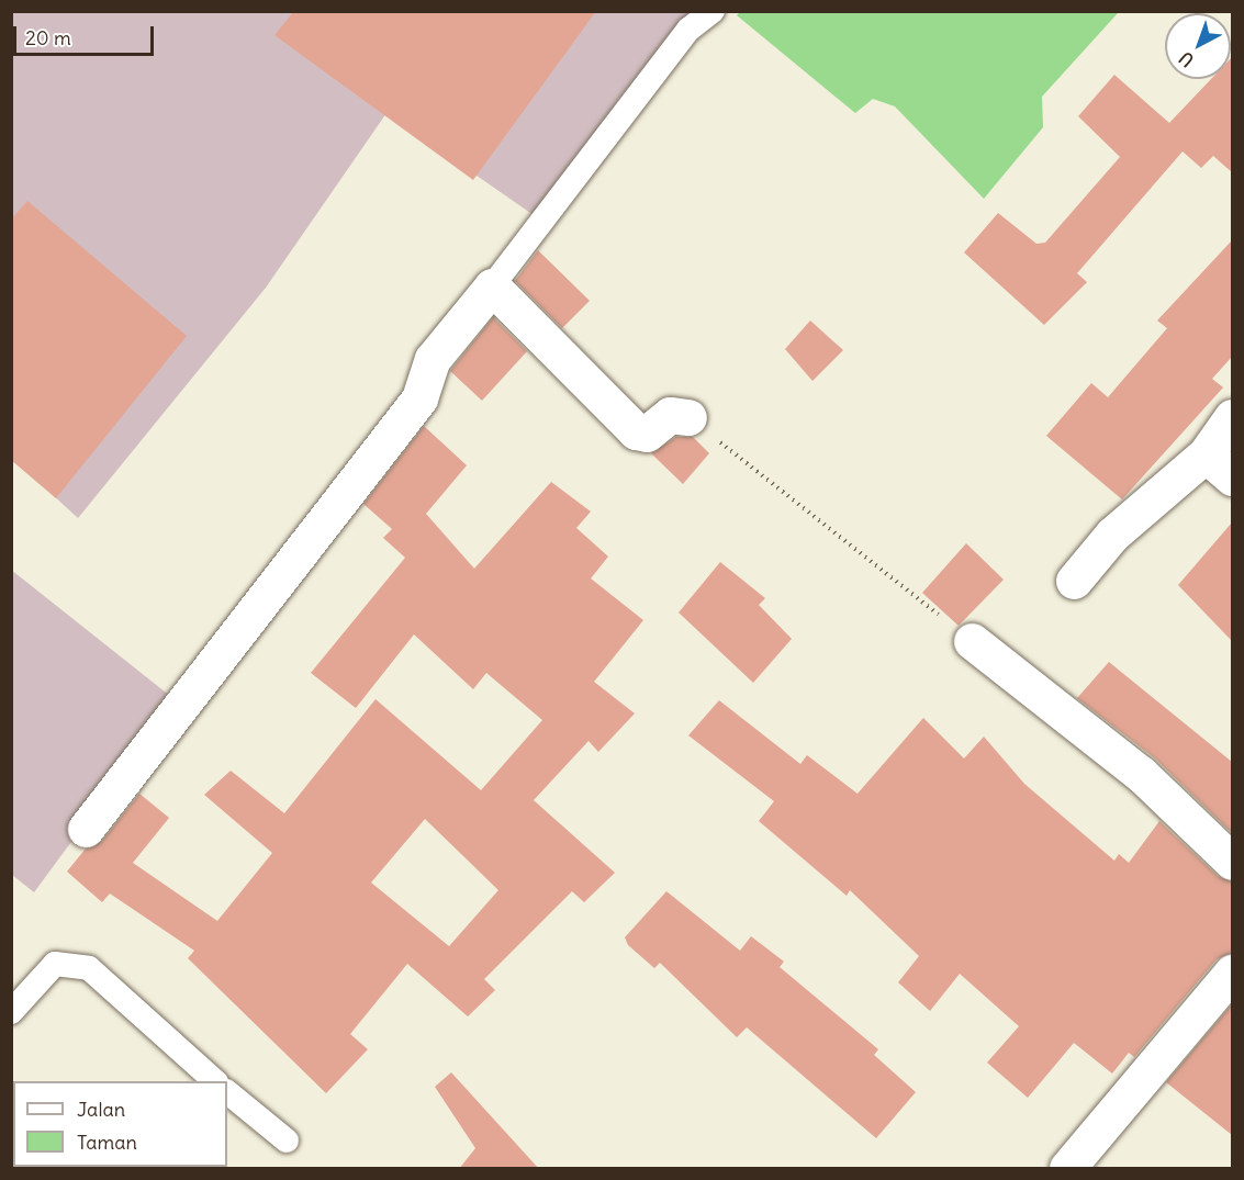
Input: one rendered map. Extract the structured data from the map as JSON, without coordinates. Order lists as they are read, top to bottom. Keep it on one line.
{"legend":["Jalan","Taman"],"scale_bar":"20 m","north":"bottom left"}
